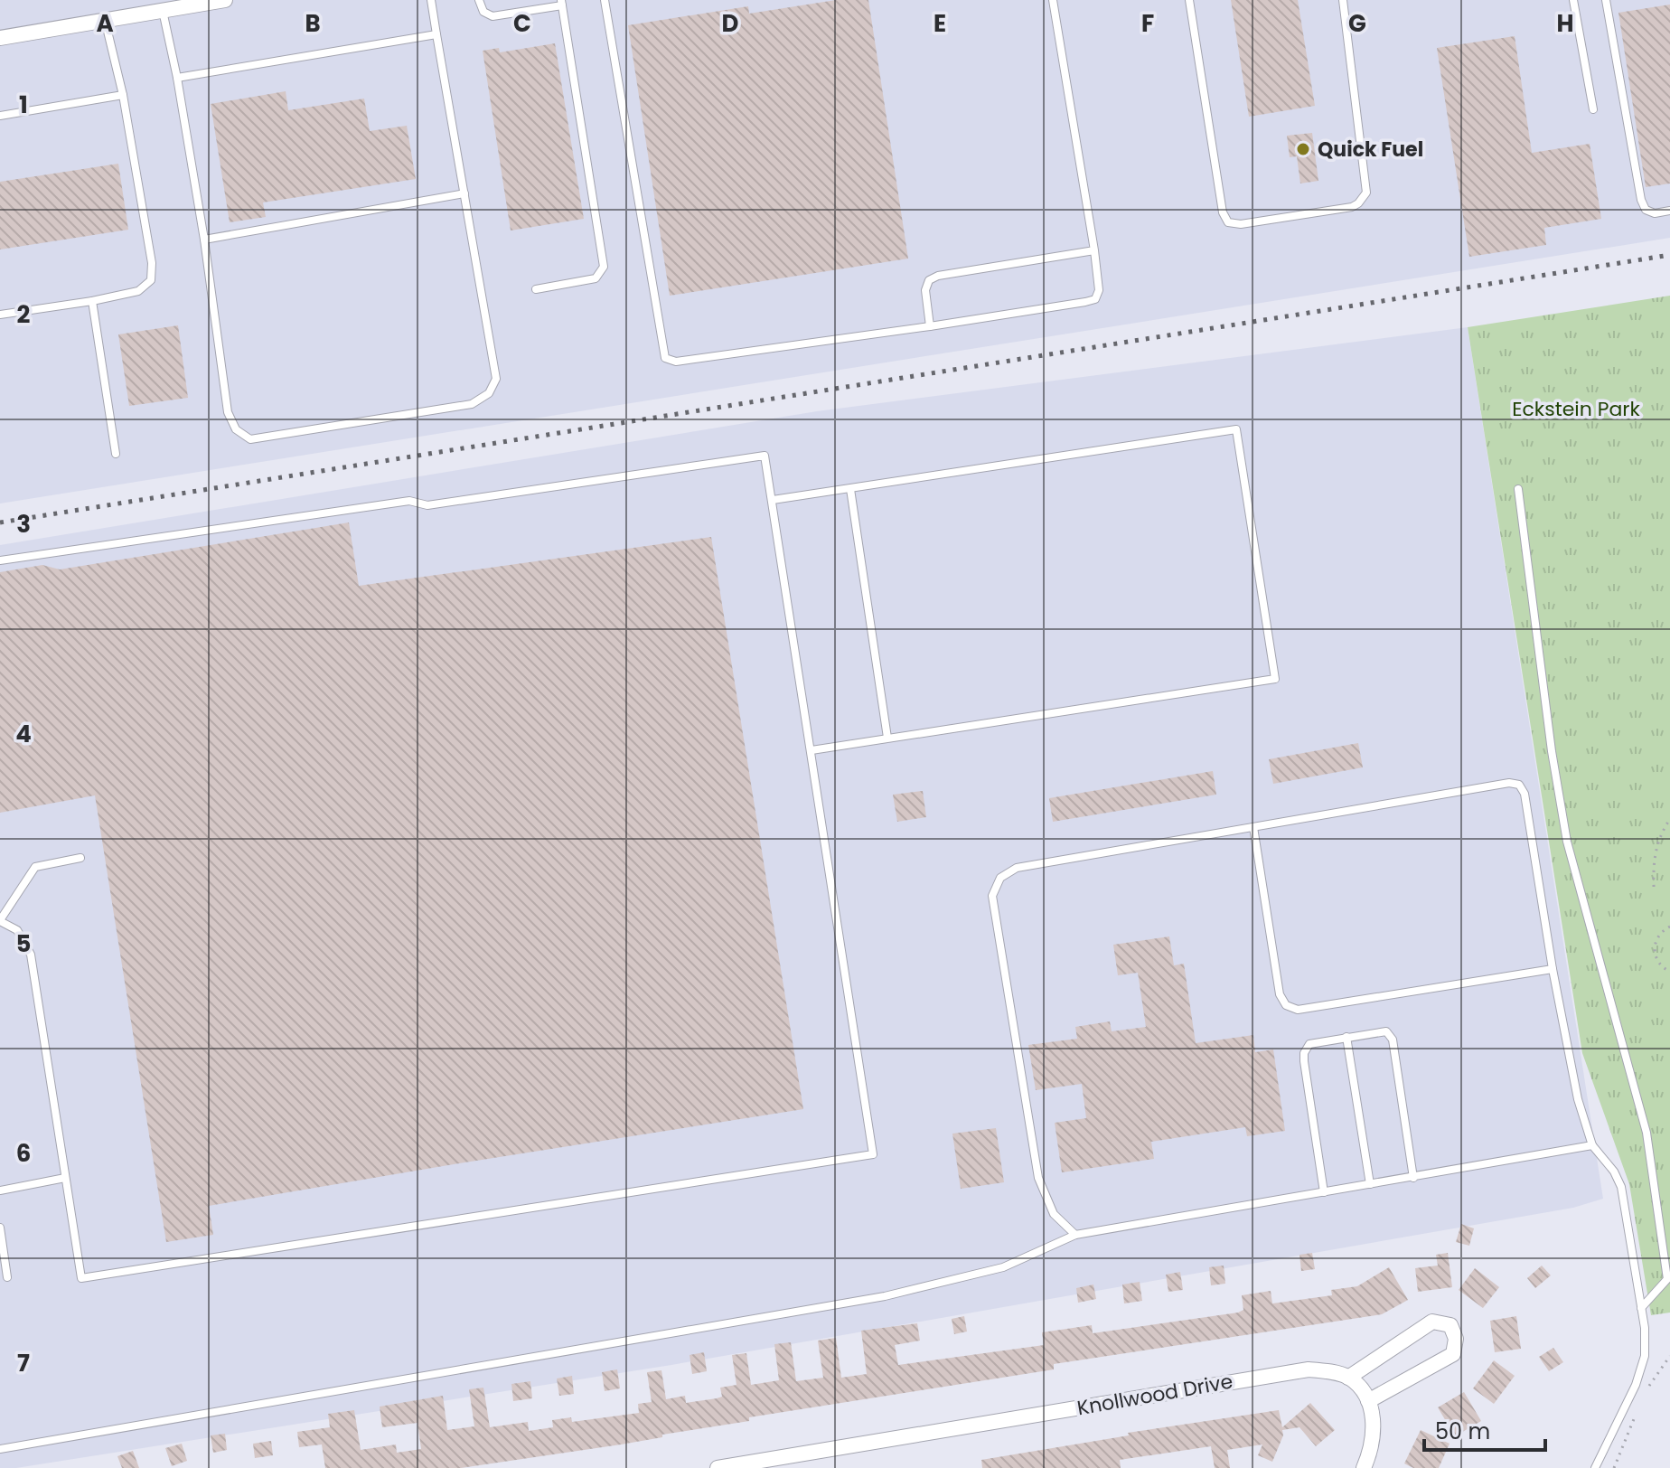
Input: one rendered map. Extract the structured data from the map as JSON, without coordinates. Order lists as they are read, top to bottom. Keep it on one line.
{"streets":{"street":["Knollwood Drive"]},"parks":["Eckstein Park"],"places":["Quick Fuel"],"scale_bar":"50 m","grid":{"columns":["A","B","C","D","E","F","G","H"],"rows":["1","2","3","4","5","6","7"]}}
